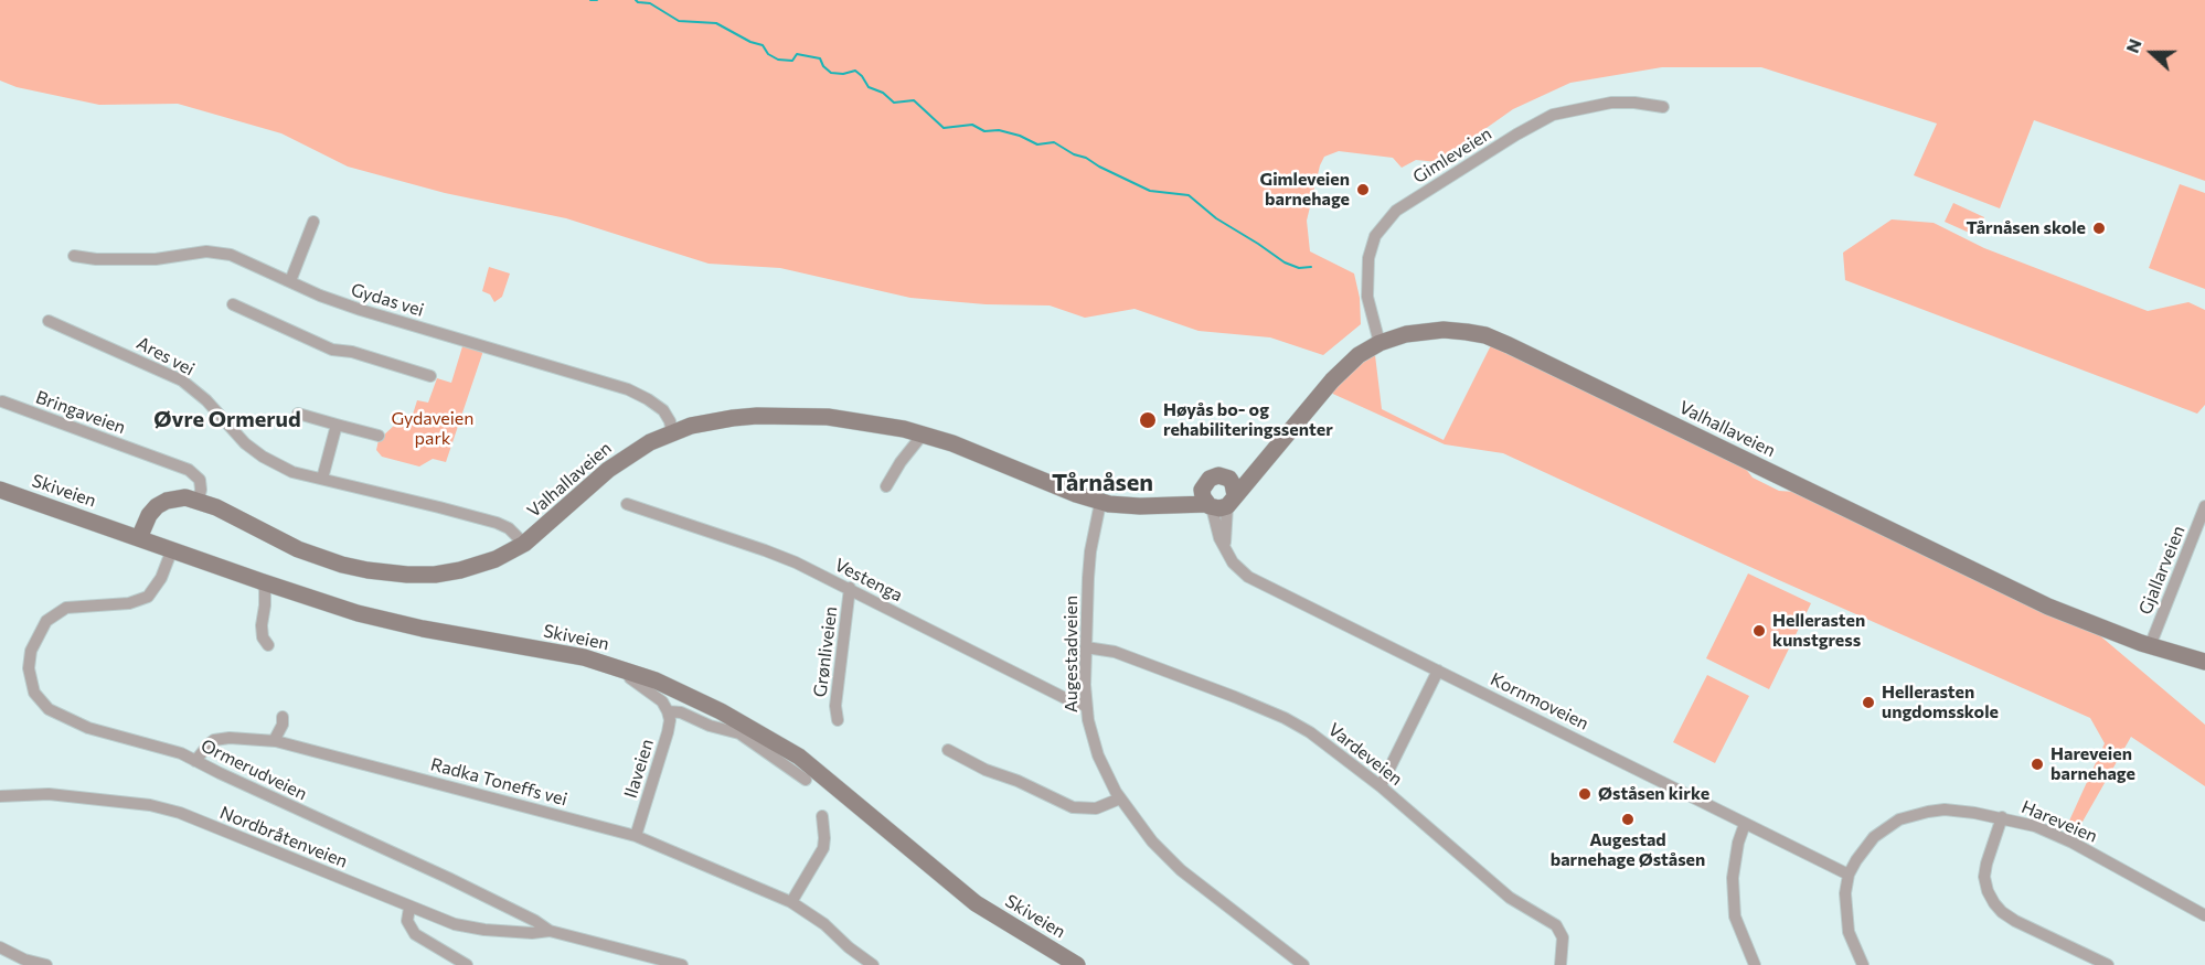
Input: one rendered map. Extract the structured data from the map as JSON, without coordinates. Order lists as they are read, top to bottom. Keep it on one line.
{"streets":{"street":["Gimleveien","Gydas vei","Ares vei","Bringaveien","Valhallaveien","Skiveien","Gjallarveien","Vestenga","Grønliveien","Augestadveien","Kornmoveien","Vardeveien","Ilaveien","Ormerudveien","Radka Toneffs vei","Hareveien","Nordbråtenveien"]},"crossings":[["Gimleveien","Valhallaveien"],["Gydas vei","Valhallaveien"],["Ares vei","Valhallaveien"],["Bringaveien","Valhallaveien"],["Valhallaveien","Skiveien"],["Valhallaveien","Gjallarveien"],["Valhallaveien","Augestadveien"],["Valhallaveien","Kornmoveien"],["Skiveien","Ormerudveien"],["Vestenga","Grønliveien"],["Vestenga","Augestadveien"],["Augestadveien","Vardeveien"],["Kornmoveien","Hareveien"],["Ilaveien","Radka Toneffs vei"],["Ormerudveien","Radka Toneffs vei"],["Ormerudveien","Nordbråtenveien"]],"districts":["Øvre Ormerud","Tårnåsen"],"parks":["Gydaveien park"],"places":["Gimleveien barnehage","Tårnåsen skole","Høyås bo- og rehabiliteringssenter","Hellerasten kunstgress","Hellerasten ungdomsskole","Hareveien barnehage","Øståsen kirke","Augestad barnehage Øståsen"],"north":"left"}
